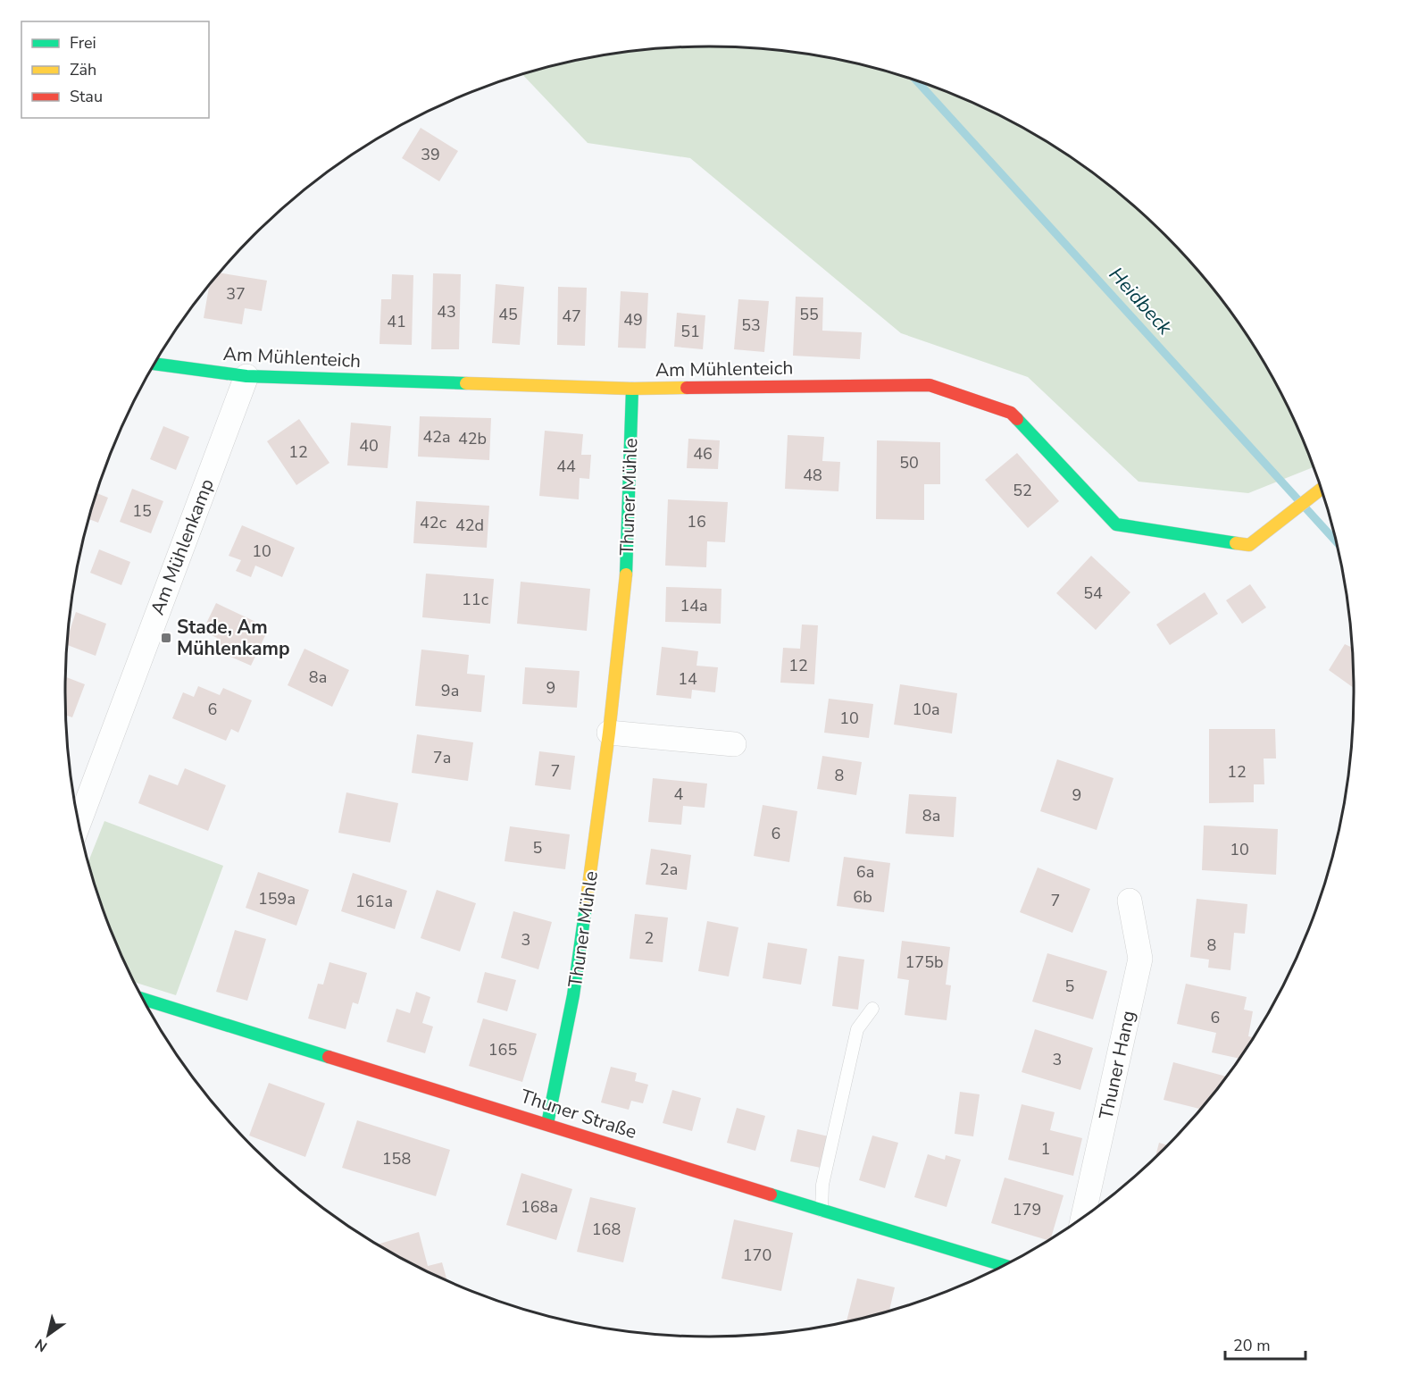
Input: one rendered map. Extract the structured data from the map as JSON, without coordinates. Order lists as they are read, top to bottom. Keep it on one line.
{"streets":{"street":["Am Mühlenteich","Thuner Mühle","Am Mühlenkamp","Thuner Hang","Thuner Straße"]},"crossings":[["Am Mühlenteich","Thuner Mühle"],["Am Mühlenteich","Am Mühlenkamp"],["Thuner Mühle","Thuner Straße"]],"water":["Heidbeck"],"places":{"transit":["Stade, Am Mühlenkamp"]},"house_numbers":["39","37","43","45","55","47","49","41","53","51","42a","42b","40","12","46","50","44","48","52","15","16","42c","42d","10","54","11c","14a","12","8a","14","9","9a","6","10a","10","7a","7","12","8","4","9","8a","6","5","10","2a","6a","6b","159a","7","161a","2","3","8","175b","5","6","165","3","1","158","168a","179","168","170"],"legend":["Frei","Zäh","Stau"],"scale_bar":"20 m","north":"bottom left"}
